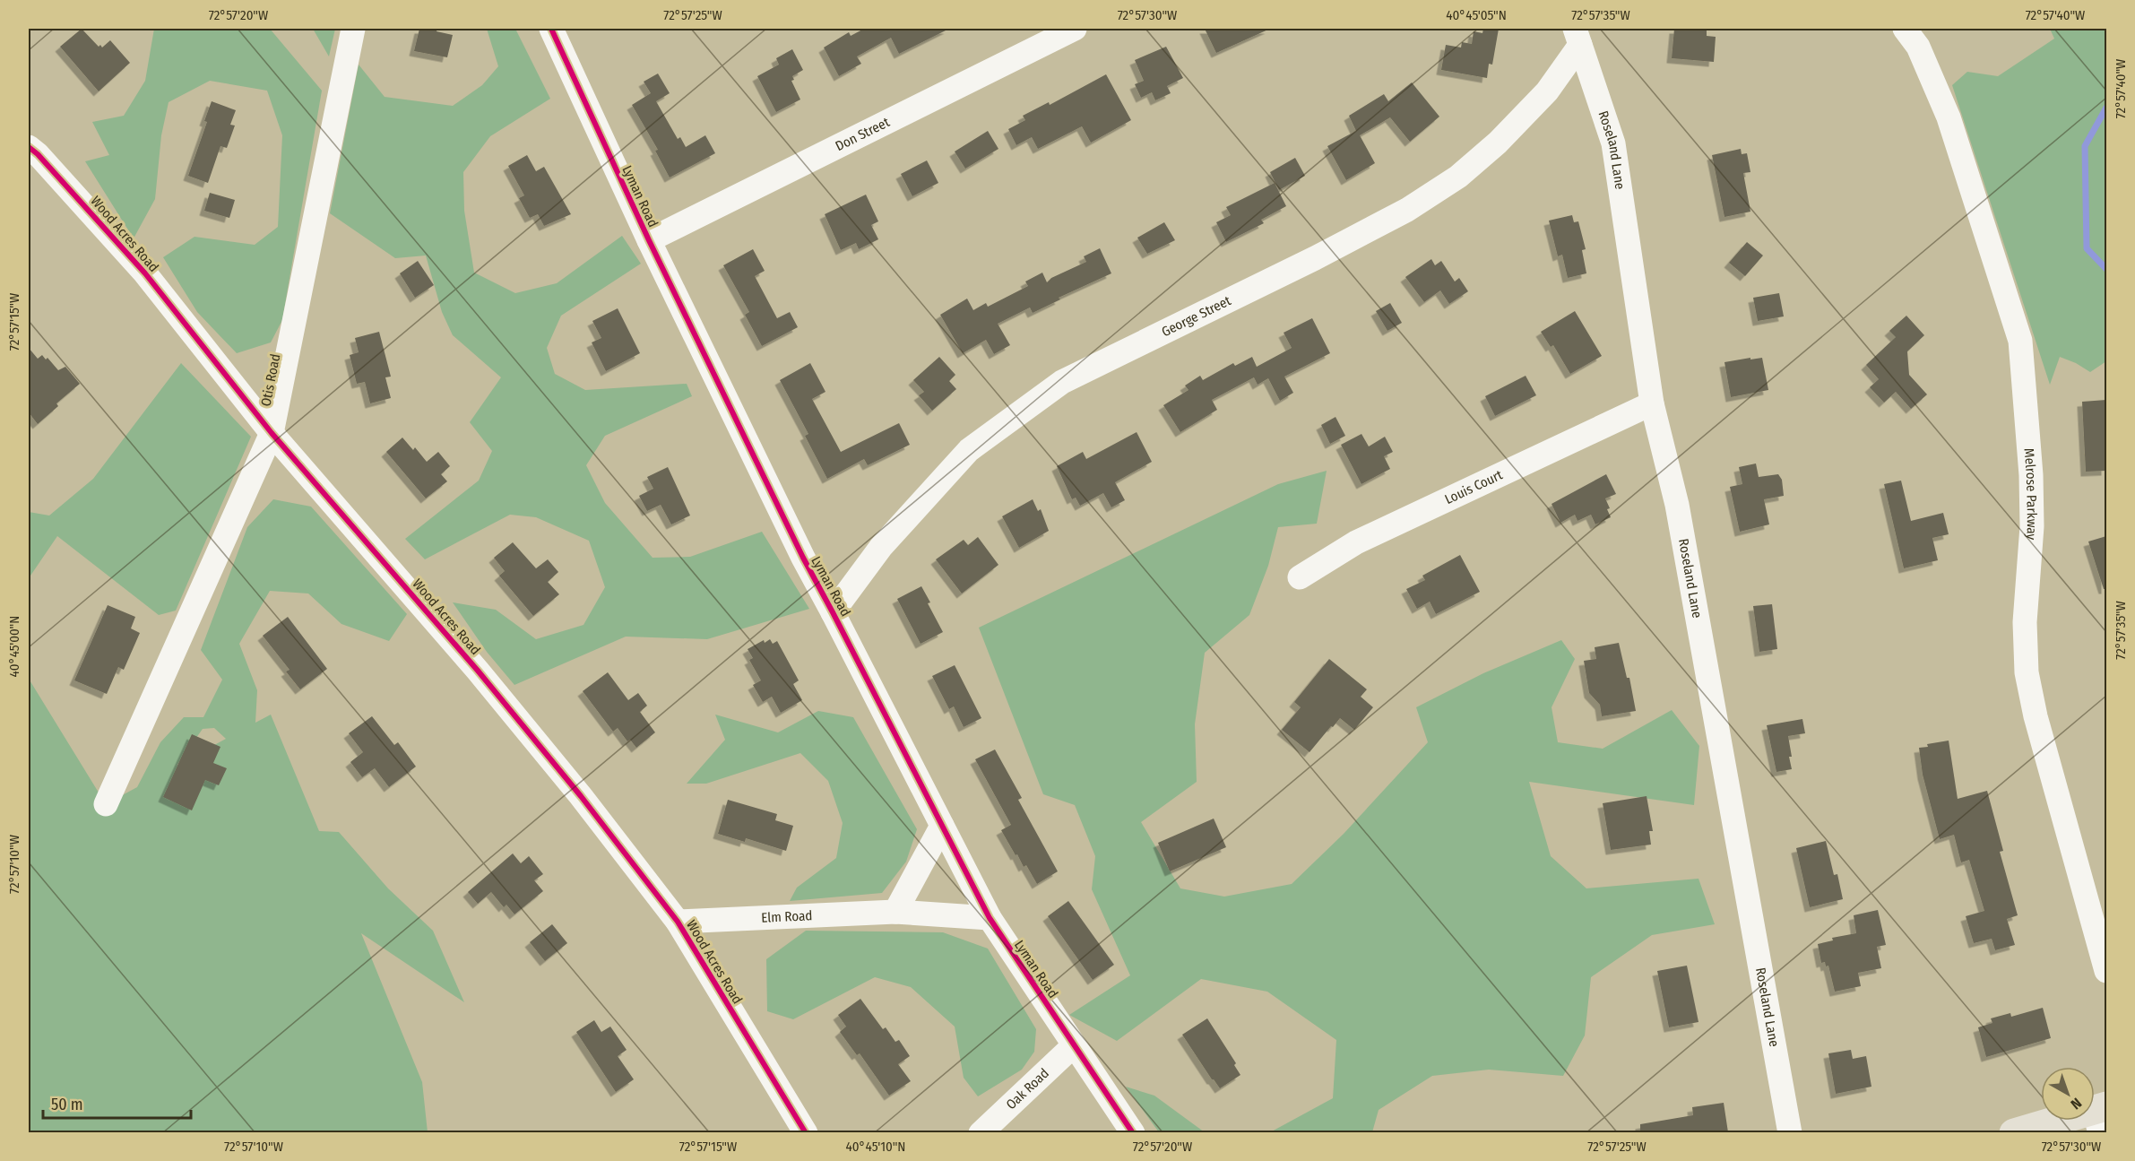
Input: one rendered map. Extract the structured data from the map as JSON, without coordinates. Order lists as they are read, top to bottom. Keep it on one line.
{"streets":{"street":["Don Street","Roseland Lane","Lyman Road","Wood Acres Road","George Street","Otis Road","Louis Court","Melrose Parkway","Elm Road","Oak Road"]},"crossings":[["Don Street","Lyman Road"],["Roseland Lane","George Street"],["Roseland Lane","Louis Court"],["Lyman Road","George Street"],["Lyman Road","Elm Road"],["Lyman Road","Oak Road"],["Wood Acres Road","Otis Road"],["Wood Acres Road","Elm Road"]],"scale_bar":"50 m","north":"bottom right","coordinates":["72°57'20\"W","72°57'25\"W","72°57'30\"W","40°45'05\"N","72°57'35\"W","72°57'40\"W","72°57'15\"W","40°45'00\"N","72°57'10\"W","40°45'10\"N"]}
